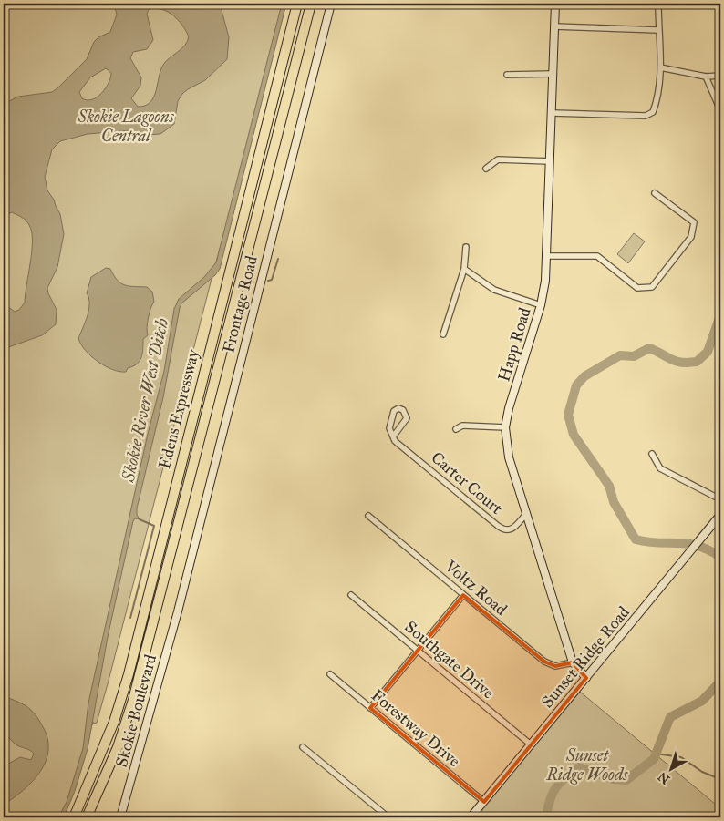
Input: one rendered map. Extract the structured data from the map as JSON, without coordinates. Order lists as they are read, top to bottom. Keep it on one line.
{"streets":{"highway":["Edens Expressway"],"street":["Frontage Road","Happ Road","Carter Court","Voltz Road","Sunset Ridge Road","Southgate Drive","Skokie Boulevard","Forestway Drive"]},"crossings":[["Frontage Road","Skokie Boulevard"],["Happ Road","Carter Court"],["Happ Road","Voltz Road"],["Happ Road","Sunset Ridge Road"],["Sunset Ridge Road","Southgate Drive"],["Sunset Ridge Road","Forestway Drive"]],"water":["Skokie River West Ditch"],"parks":["Skokie Lagoons Central","Sunset Ridge Woods"],"north":"bottom left"}
